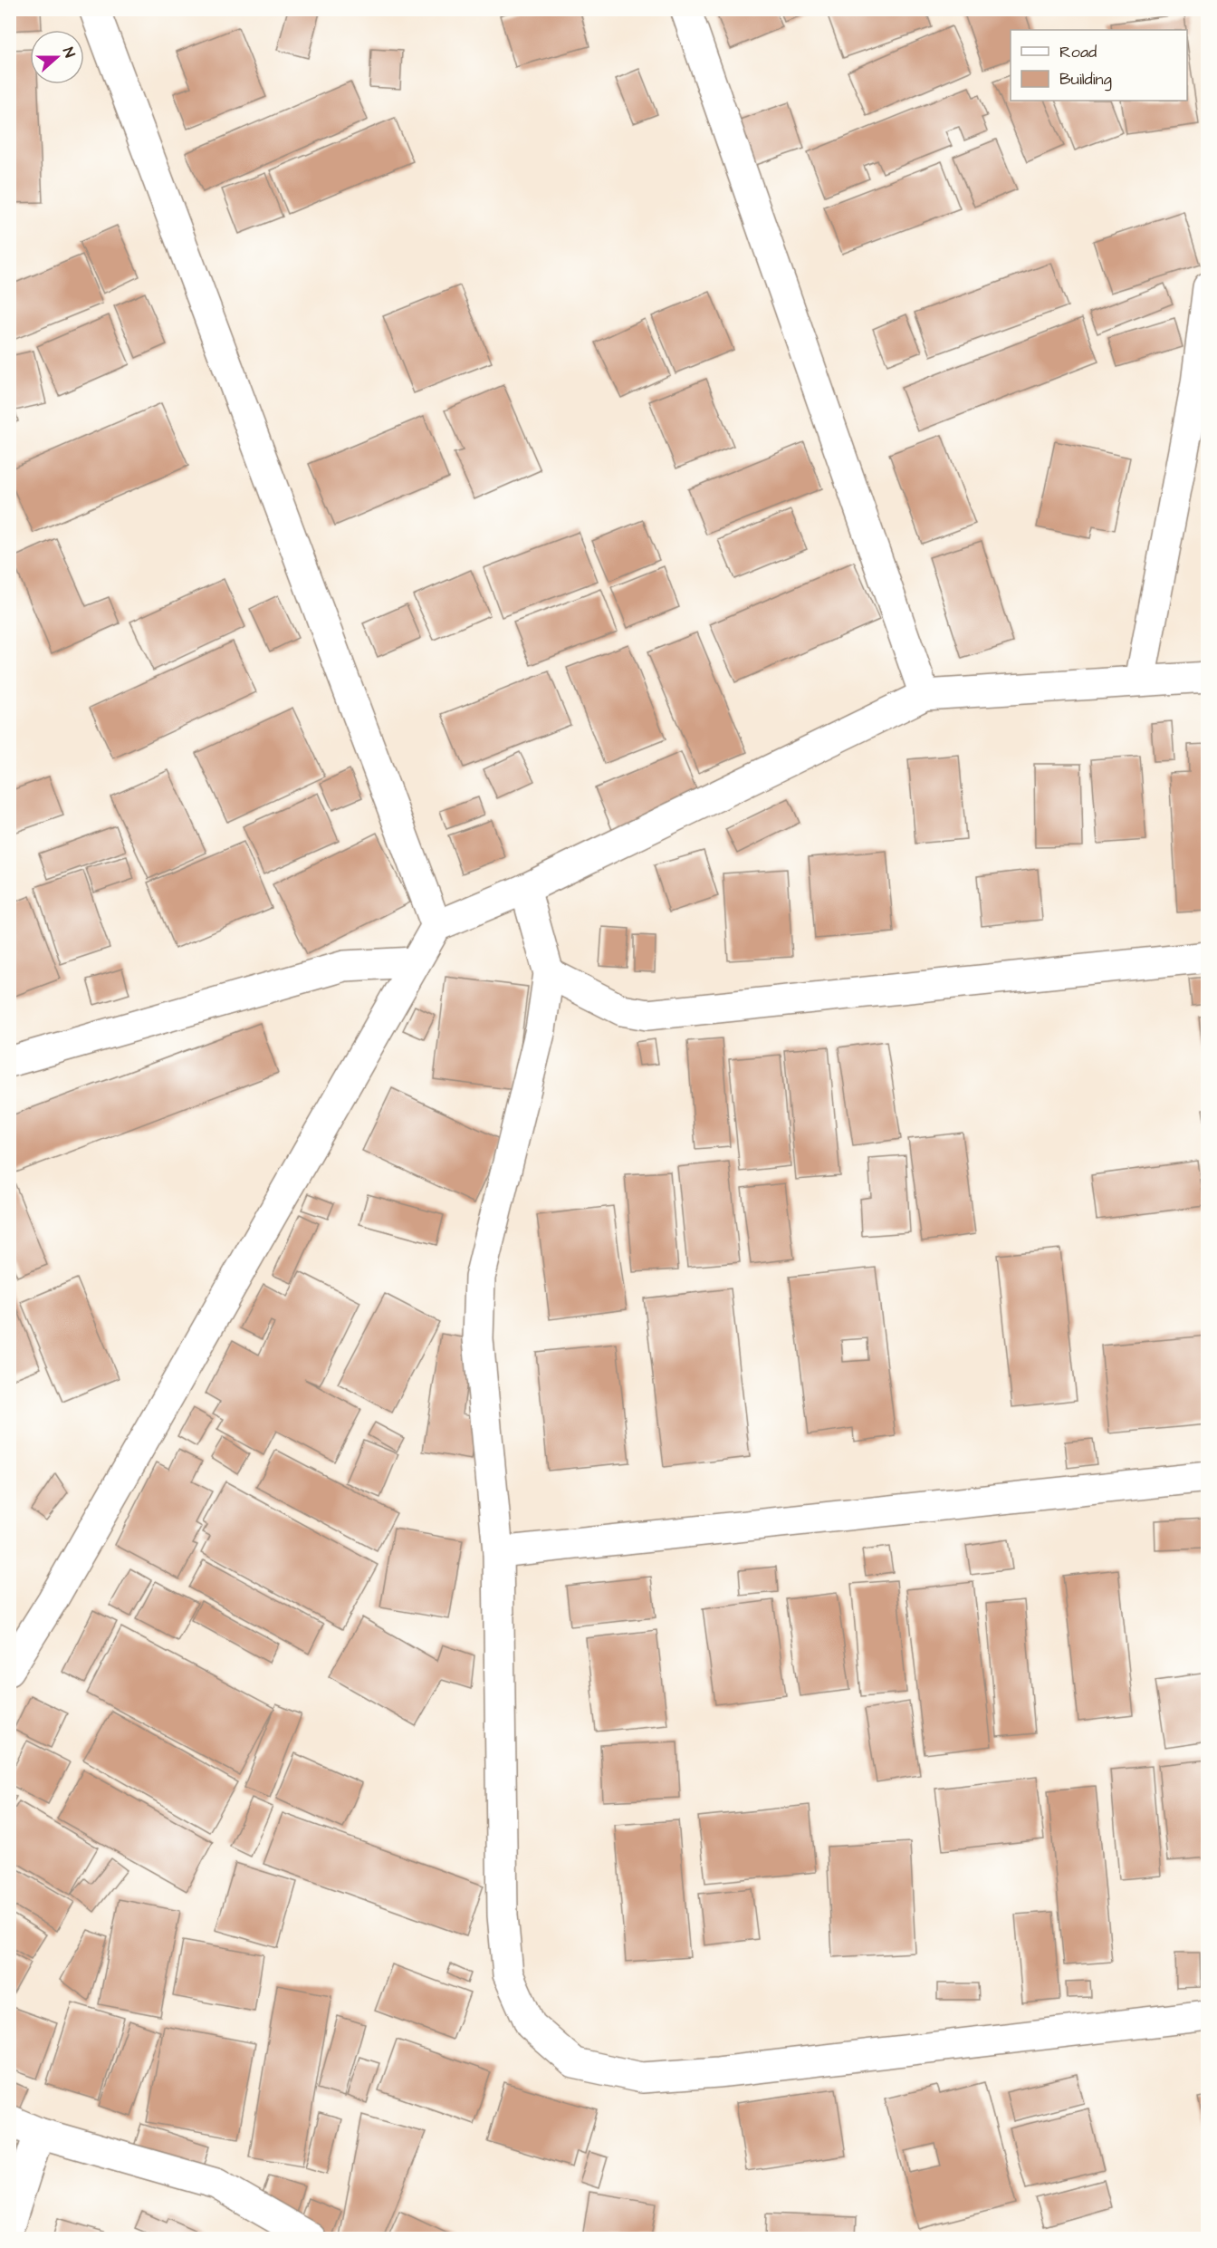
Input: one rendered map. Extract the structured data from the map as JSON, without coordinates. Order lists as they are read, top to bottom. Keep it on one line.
{"legend":["Road","Building"],"north":"right"}
